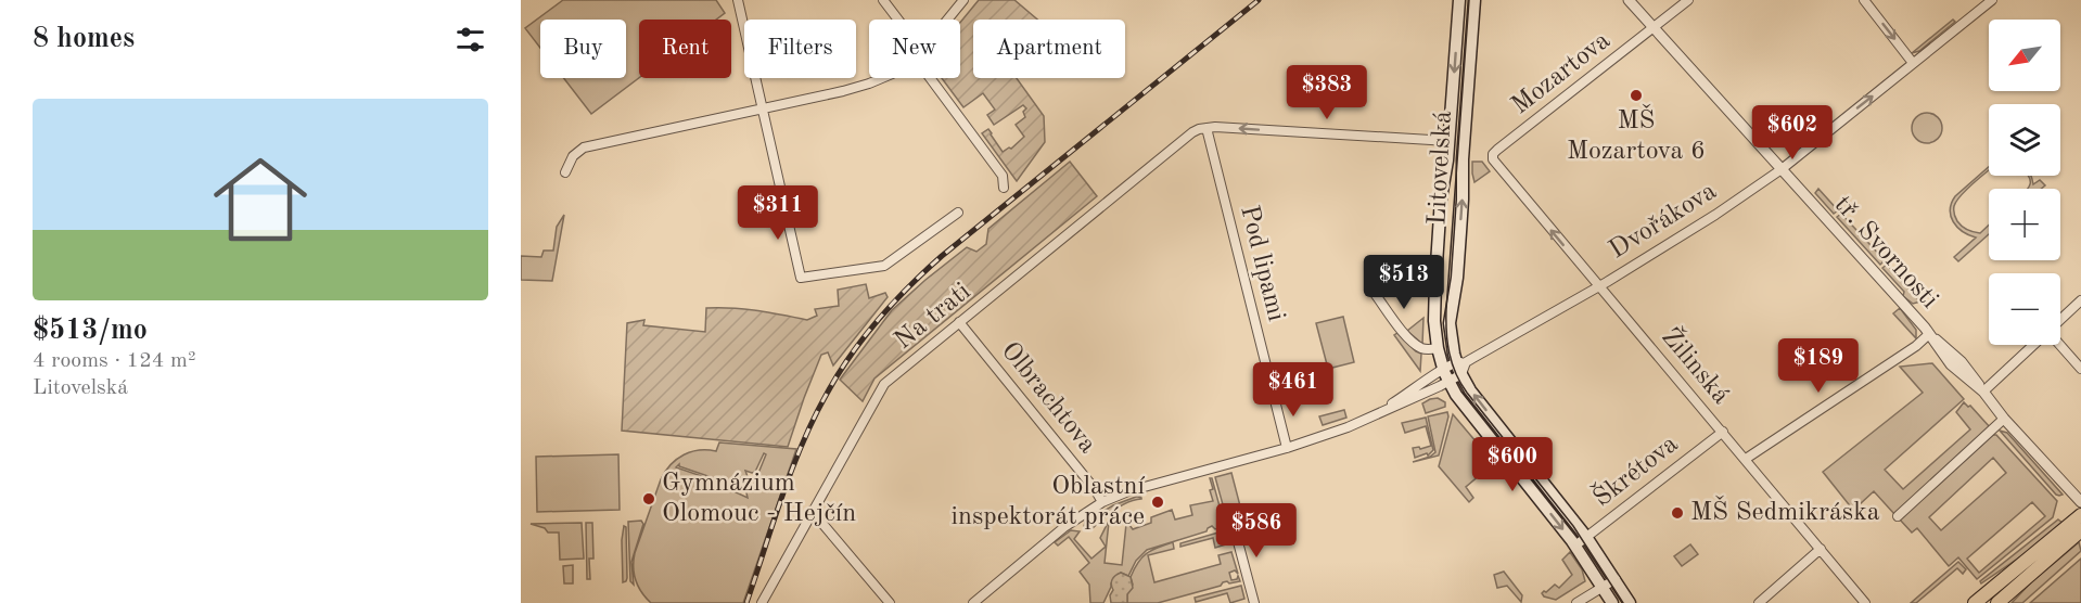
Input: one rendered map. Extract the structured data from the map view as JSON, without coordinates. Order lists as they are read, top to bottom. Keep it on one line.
{"streets":{"main road":["Litovelská"],"street":["Mozartova","Dvořákova","tř. Svornosti","Pod lipami","Na trati","Žilinská","Olbrachtova","Škrétova"]},"crossings":[["Mozartova","tř. Svornosti"],["Mozartova","Žilinská"],["Litovelská","Dvořákova"],["Litovelská","Škrétova"],["Dvořákova","tř. Svornosti"],["Dvořákova","Žilinská"],["Pod lipami","Na trati"],["Na trati","Olbrachtova"],["Žilinská","Škrétova"]],"places":["MŠ Mozartova 6","Gymnázium Olomouc - Hejčín","Oblastní inspektorát práce","MŠ Sedmikráska"],"north":"bottom left","page":{"heading":"8 homes","map_buttons":["+","−"],"chip":["Buy","Rent","Filters","New","Apartment"],"price":["$383","$602","$311","$513","$189","$461","$600","$586"],"list":[{"name":"$513/mo","note":"4 rooms · 124 m² · Litovelská"}]}}
